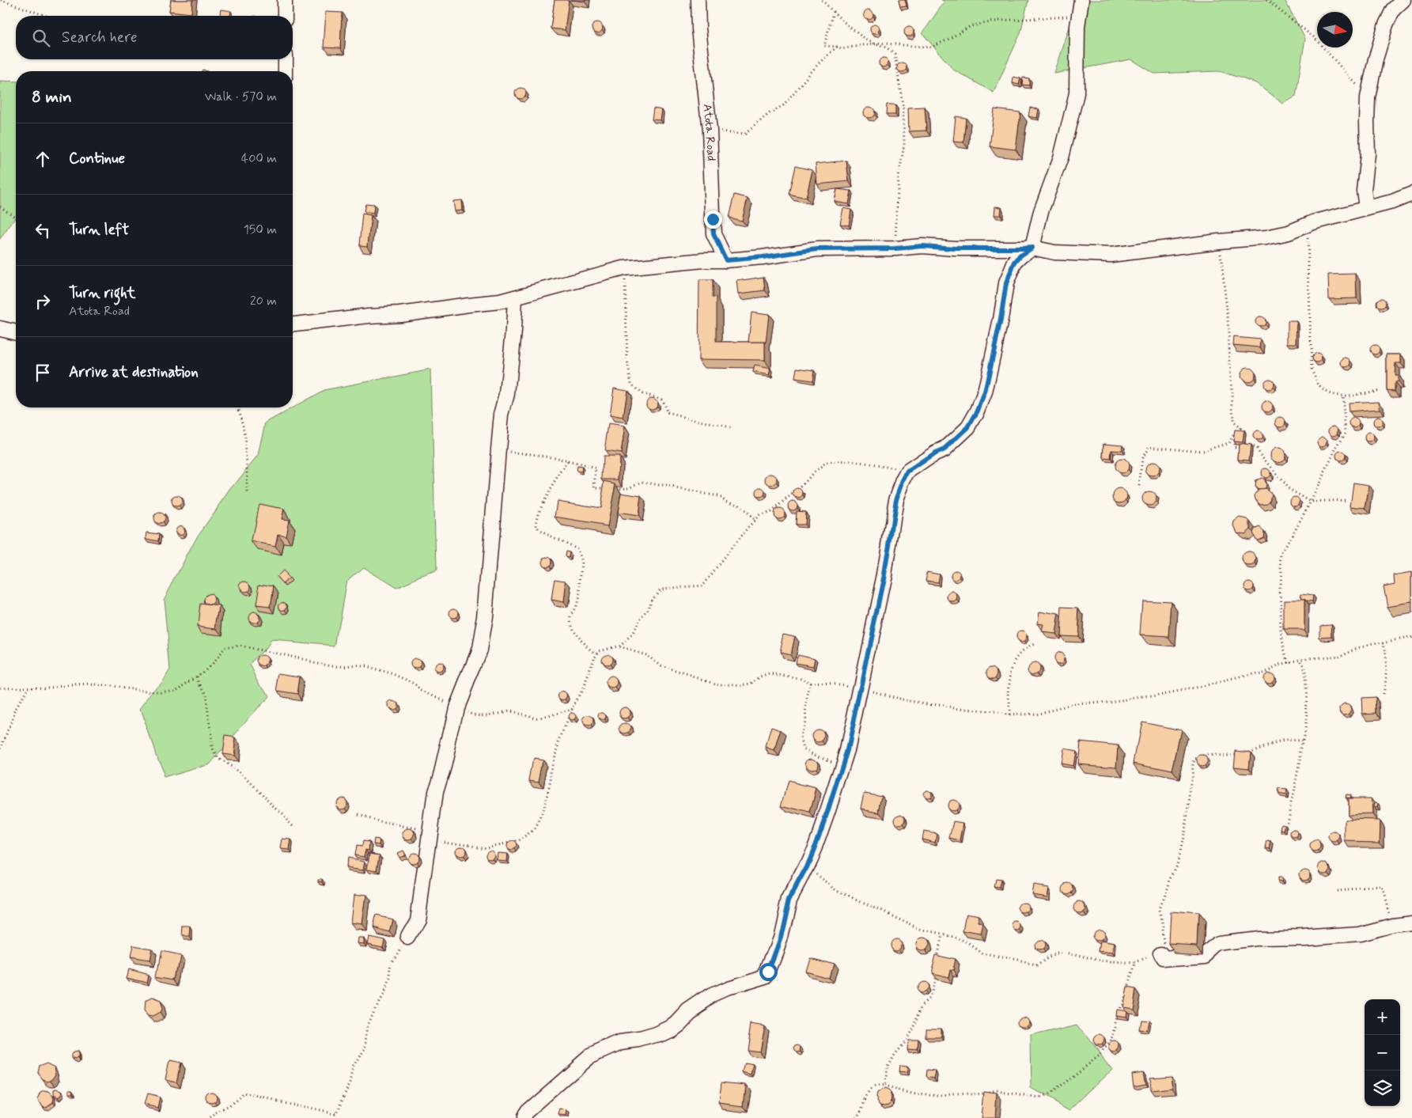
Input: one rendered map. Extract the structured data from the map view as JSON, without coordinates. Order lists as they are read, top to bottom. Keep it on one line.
{"streets":{"street":["Atota Road"]},"north":"right","page":{"search":"Search here","heading":["8 min","Walk · 570 m"],"list":[["Continue","400 m"],["Turn left","150 m"],["Turn right","Atota Road","20 m"],"Arrive at destination"],"map_buttons":["+","−"]}}
